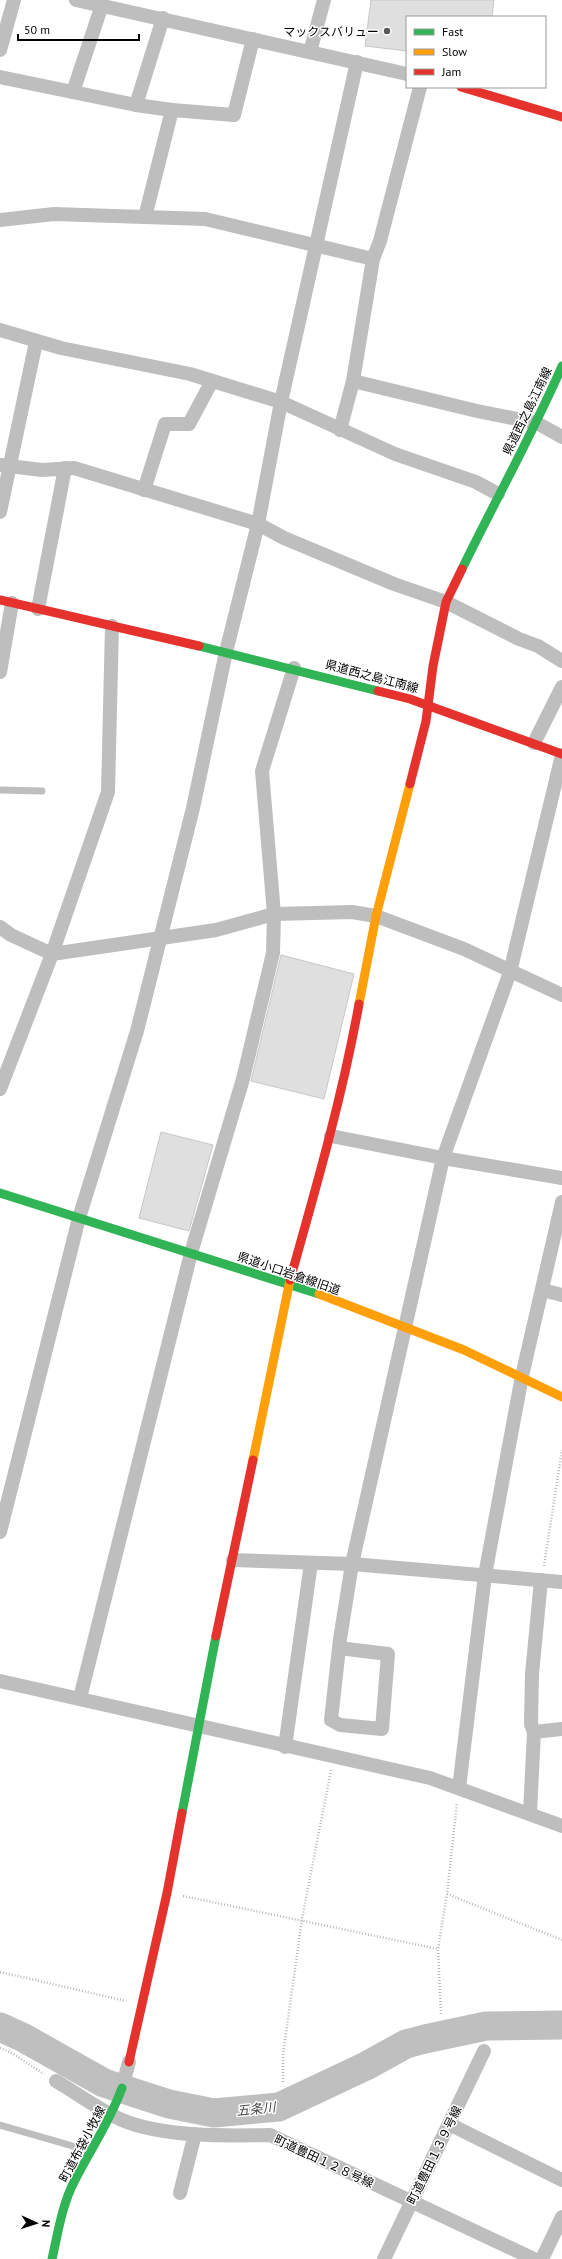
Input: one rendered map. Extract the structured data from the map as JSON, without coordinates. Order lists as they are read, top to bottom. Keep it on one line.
{"streets":{"street":["県道西之島江南線","県道小口岩倉線旧道","町道布袋小牧線","町道豊田１３９号線","町道豊田１２８号線"]},"crossings":[["町道布袋小牧線","町道豊田１２８号線"],["町道豊田１３９号線","町道豊田１２８号線"]],"water":["五条川"],"places":["マックスバリュー"],"legend":["Fast","Slow","Jam"],"scale_bar":"50 m","north":"right"}
